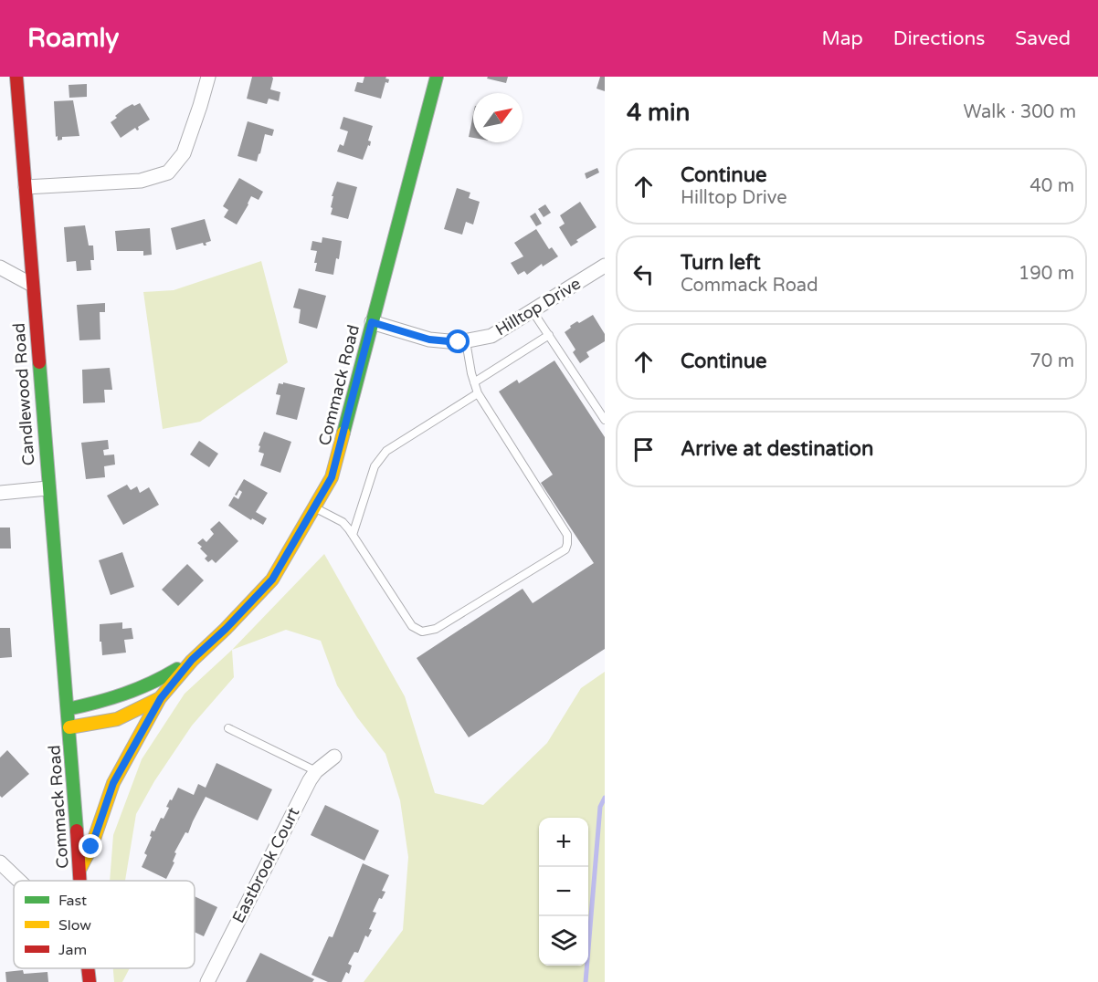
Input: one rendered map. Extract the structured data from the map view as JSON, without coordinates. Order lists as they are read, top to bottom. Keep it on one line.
{"streets":{"street":["Hilltop Drive","Commack Road","Candlewood Road","Eastbrook Court"]},"crossings":[["Hilltop Drive","Commack Road"],["Commack Road","Candlewood Road"]],"legend":["Fast","Slow","Jam"],"north":"top right","page":{"header":"Roamly","nav":["Map","Directions","Saved"],"heading":["4 min","Walk · 300 m"],"list":[["Continue","Hilltop Drive","40 m"],["Turn left","Commack Road","190 m"],["Continue","70 m"],"Arrive at destination"],"map_buttons":["+","−"]}}
